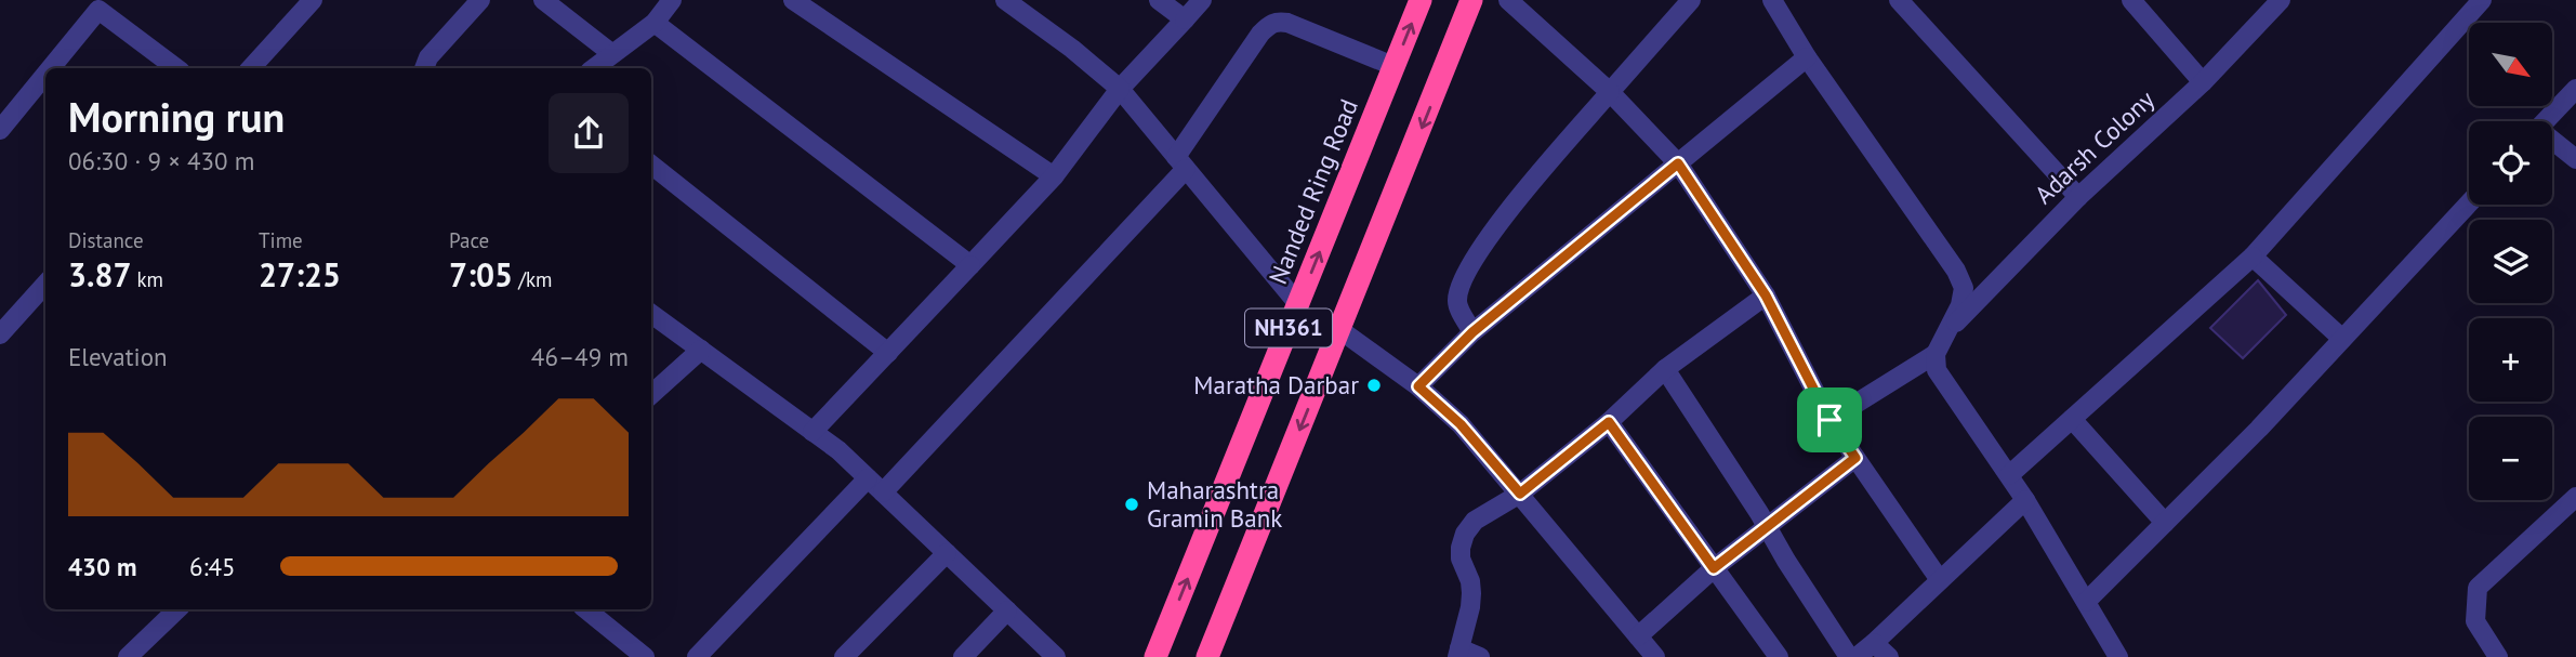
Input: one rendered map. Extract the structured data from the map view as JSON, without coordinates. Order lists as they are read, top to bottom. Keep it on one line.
{"streets":{"highway":["Nanded Ring Road","NH361"],"street":["Adarsh Colony"]},"places":["Maratha Darbar","Maharashtra Gramin Bank"],"north":"bottom right","page":{"map_buttons":["+","−"],"heading":["Morning run","06:30 · 9 × 430 m"],"stats":[["Distance","3.87 km"],["Time","27:25"],["Pace","7:05 /km"]],"chart":["Elevation","46–49 m"],"list":[{"name":"430 m","note":"6:45"}]}}
